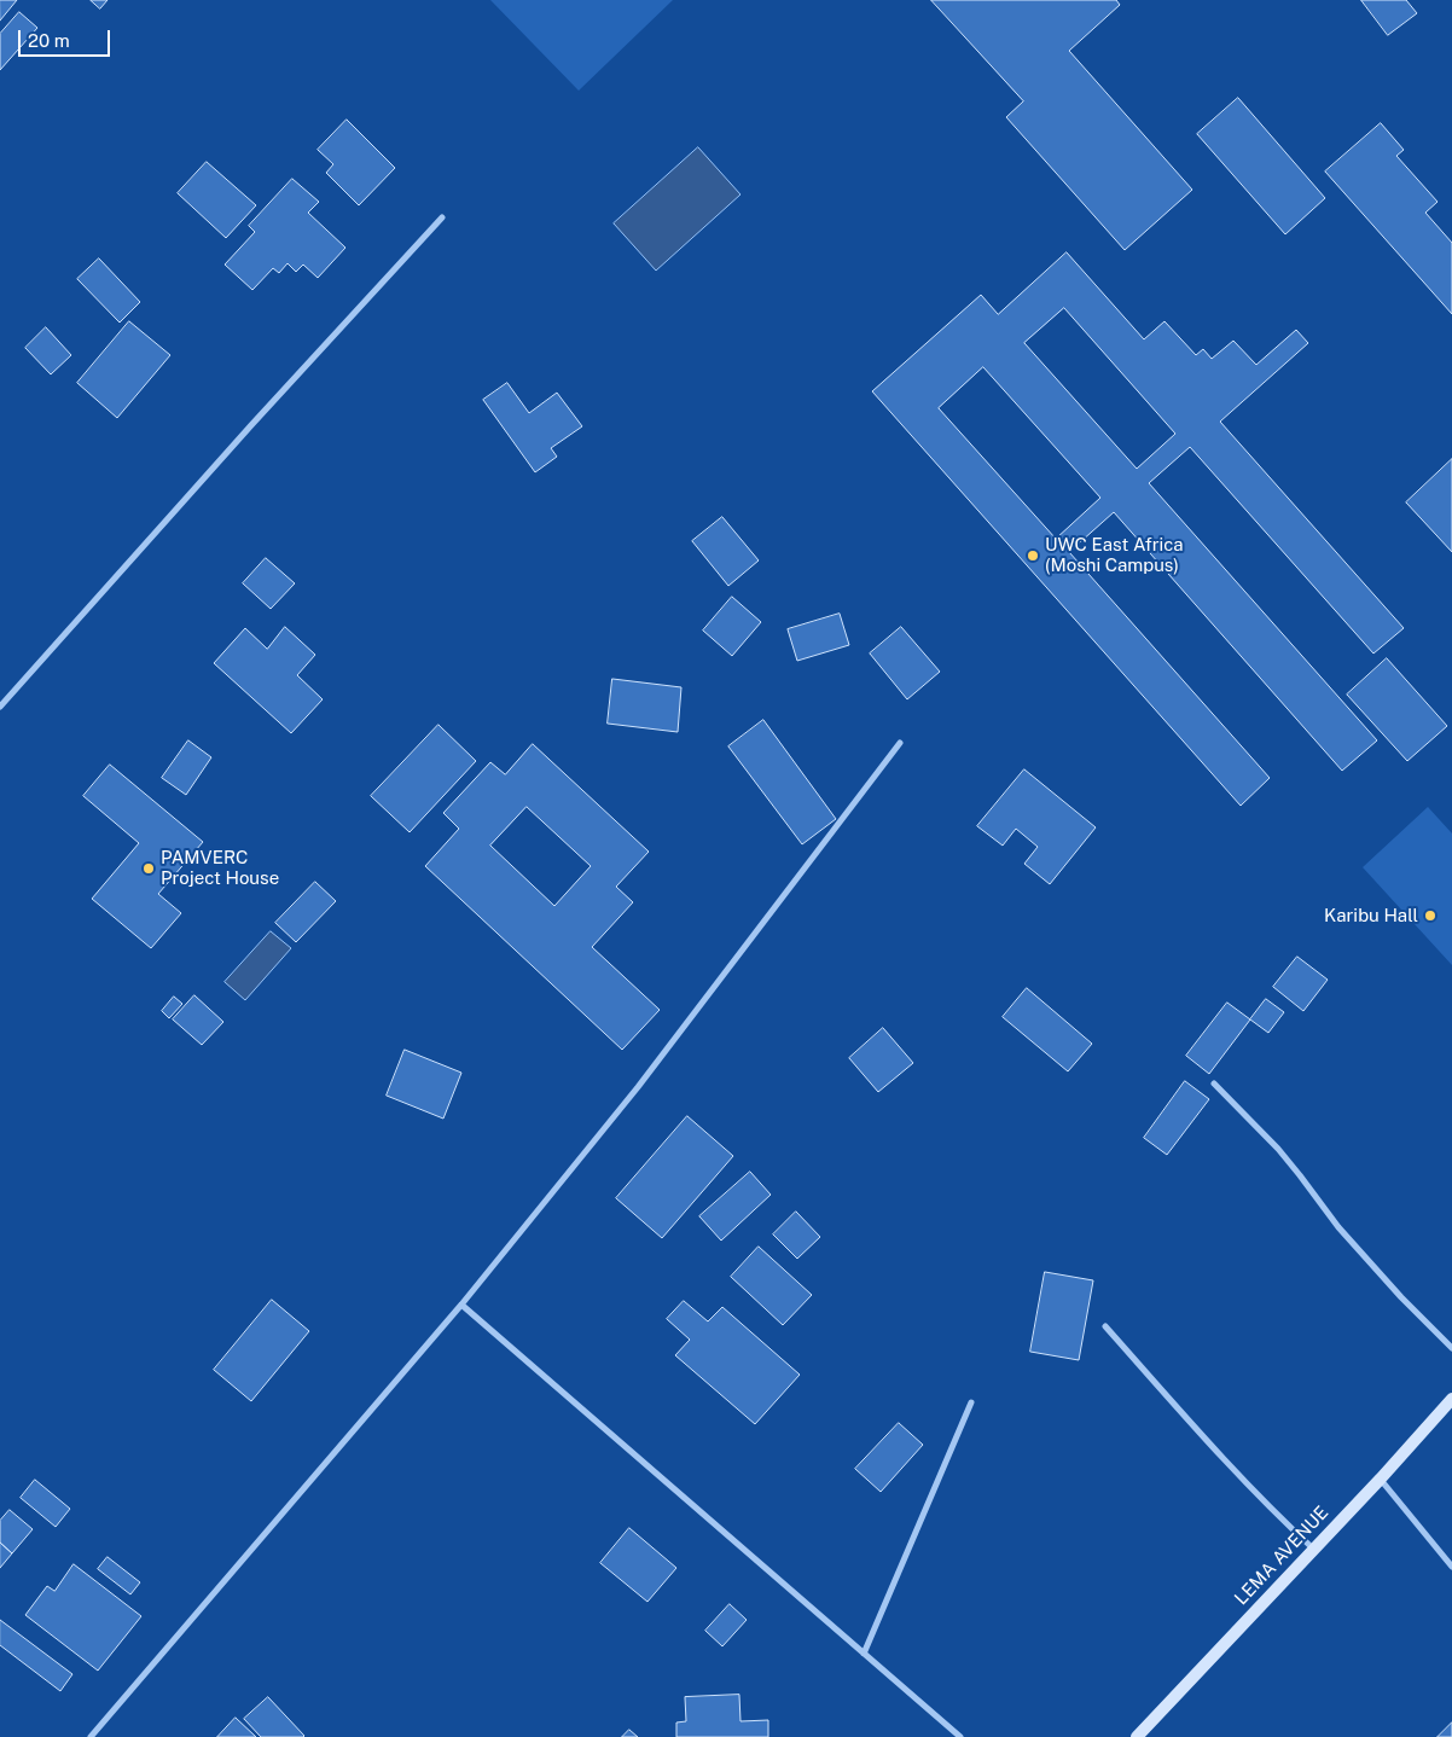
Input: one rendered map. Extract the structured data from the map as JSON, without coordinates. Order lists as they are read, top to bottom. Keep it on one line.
{"streets":{"main road":["LEMA AVENUE"]},"places":["UWC East Africa (Moshi Campus)","PAMVERC Project House","Karibu Hall"],"scale_bar":"20 m"}
